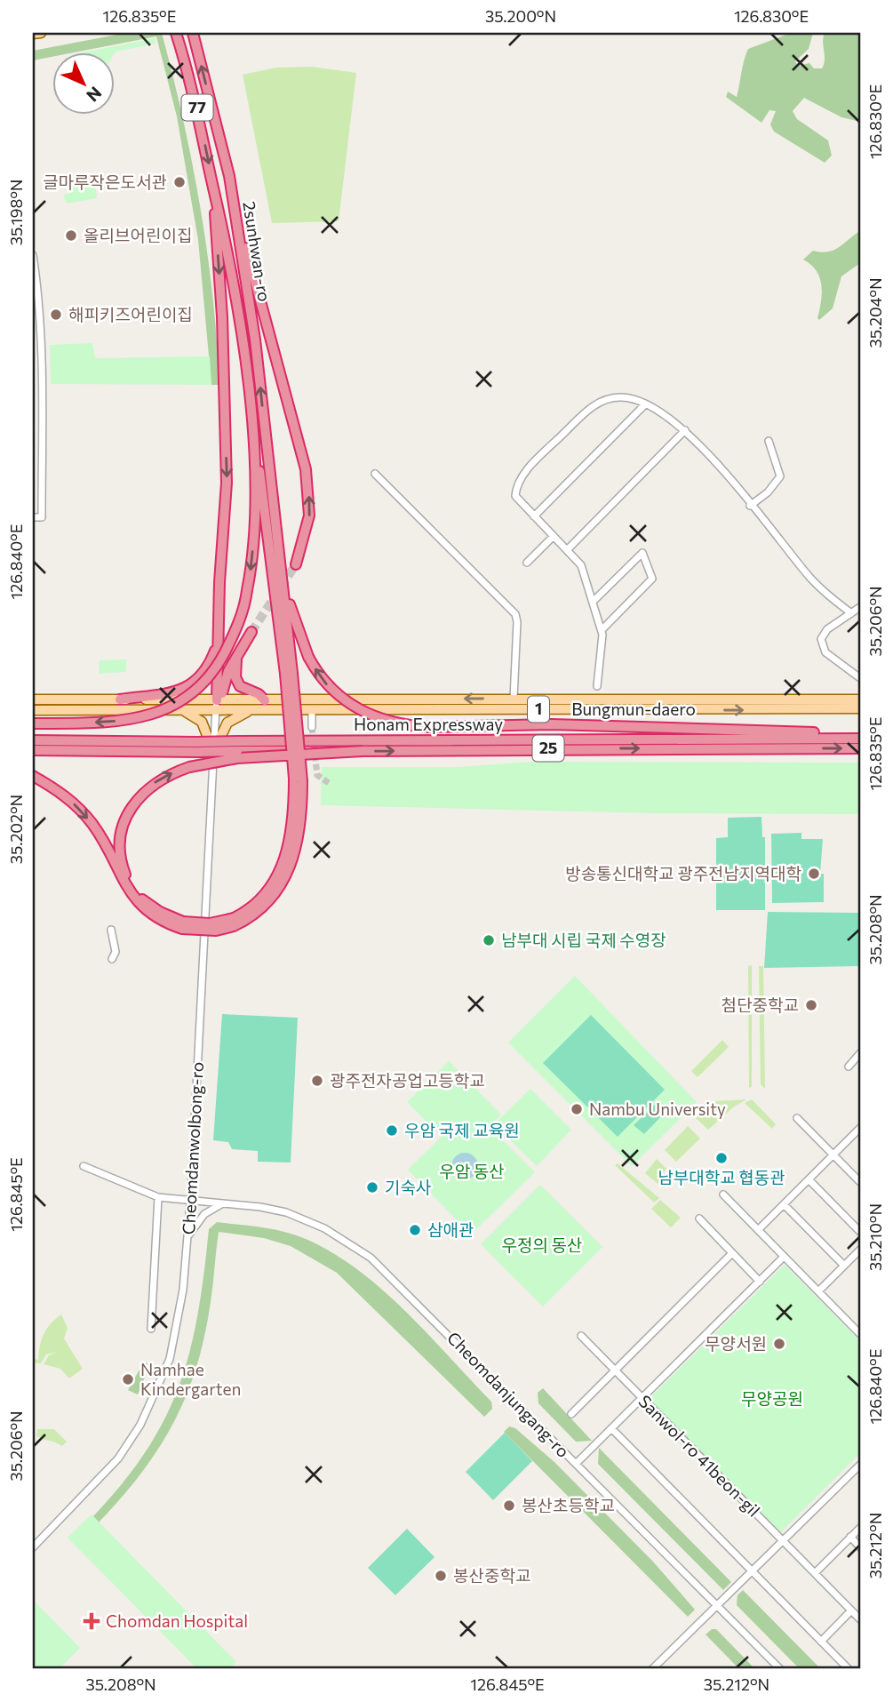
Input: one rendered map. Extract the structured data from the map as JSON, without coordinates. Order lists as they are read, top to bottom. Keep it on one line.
{"streets":{"highway":["77","2sunhwan-ro","Honam Expressway","25"],"main road":["1","Bungmun-daero"],"street":["Cheomdanwolbong-ro","Cheomdanjungang-ro","Sanwol-ro 41beon-gil"]},"crossings":[["Bungmun-daero","Cheomdanwolbong-ro"],["Cheomdanwolbong-ro","Cheomdanjungang-ro"]],"parks":["우암 동산","우정의 동산","무양공원"],"places":{"other":["글마루작은도서관","올리브어린이집","해피키즈어린이집","방송통신대학교 광주전남지역대학","남부대 시립 국제 수영장","첨단중학교","광주전자공업고등학교","Nambu University","우암 국제 교육원","남부대학교 협동관","기숙사","삼애관","무양서원","Namhae Kindergarten","봉산초등학교","봉산중학교"],"health":["Chomdan Hospital"]},"north":"bottom right","coordinates":["126.835°E","35.200°N","126.830°E","35.198°N","35.204°N","126.840°E","35.206°N","35.202°N","35.208°N","126.845°E","35.210°N","35.212°N"]}
